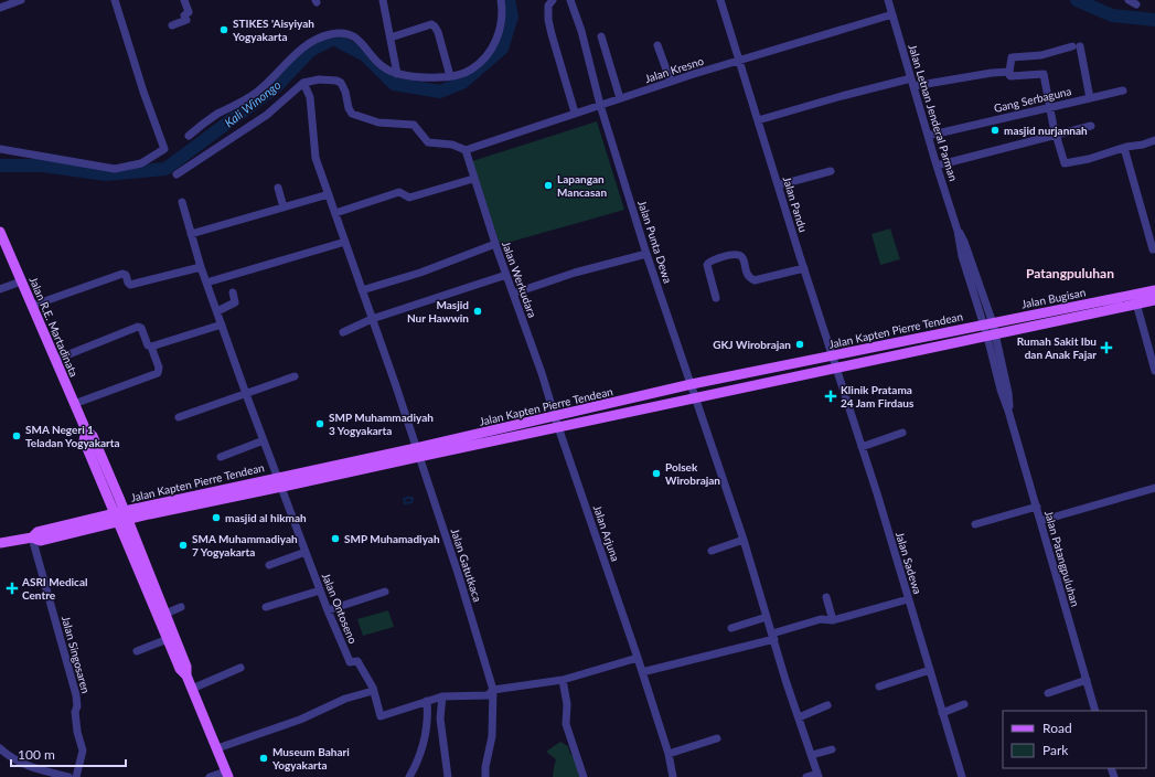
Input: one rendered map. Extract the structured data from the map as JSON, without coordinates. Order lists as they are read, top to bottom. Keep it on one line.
{"streets":{"main road":["Jalan Bugisan","Jalan R.E. Martadinata","Jalan Kapten Pierre Tendean"],"street":["Jalan Kresno","Gang Serbaguna","Jalan Letnan Jenderal Parman","Jalan Pandu","Jalan Punta Dewa","Jalan Werkudara","Jalan Arjuna","Jalan Patangpuluhan","Jalan Sadewa","Jalan Gatutkaca","Jalan Ontoseno","Jalan Singosaren"]},"crossings":[["Jalan Kresno","Jalan Letnan Jenderal Parman"],["Jalan Kresno","Jalan Pandu"],["Jalan Kresno","Jalan Punta Dewa"],["Jalan Kresno","Jalan Werkudara"],["Gang Serbaguna","Jalan Letnan Jenderal Parman"],["Jalan Letnan Jenderal Parman","Jalan Bugisan"],["Jalan Letnan Jenderal Parman","Jalan Kapten Pierre Tendean"],["Jalan Letnan Jenderal Parman","Jalan Patangpuluhan"],["Jalan Pandu","Jalan Kapten Pierre Tendean"],["Jalan Pandu","Jalan Sadewa"],["Jalan Punta Dewa","Jalan Kapten Pierre Tendean"],["Jalan Werkudara","Jalan Kapten Pierre Tendean"],["Jalan Werkudara","Jalan Arjuna"],["Jalan Bugisan","Jalan Kapten Pierre Tendean"],["Jalan Bugisan","Jalan Patangpuluhan"],["Jalan R.E. Martadinata","Jalan Kapten Pierre Tendean"],["Jalan Kapten Pierre Tendean","Jalan Arjuna"],["Jalan Kapten Pierre Tendean","Jalan Patangpuluhan"],["Jalan Kapten Pierre Tendean","Jalan Sadewa"],["Jalan Kapten Pierre Tendean","Jalan Gatutkaca"],["Jalan Kapten Pierre Tendean","Jalan Ontoseno"],["Jalan Kapten Pierre Tendean","Jalan Singosaren"],["Jalan Gatutkaca","Jalan Ontoseno"]],"districts":["Patangpuluhan"],"water":["Kali Winongo"],"places":{"other":["STIKES 'Aisyiyah Yogyakarta","masjid nurjannah","Lapangan Mancasan","Masjid Nur Hawwin","GKJ Wirobrajan","SMP Muhammadiyah 3 Yogyakarta","SMA Negeri 1 Teladan Yogyakarta","Polsek Wirobrajan","masjid al hikmah","SMP Muhamadiyah","SMA Muhammadiyah 7 Yogyakarta","Museum Bahari Yogyakarta"],"health":["Rumah Sakit Ibu dan Anak Fajar","Klinik Pratama 24 Jam Firdaus","ASRI Medical Centre"]},"legend":["Road","Park"],"scale_bar":"100 m"}
